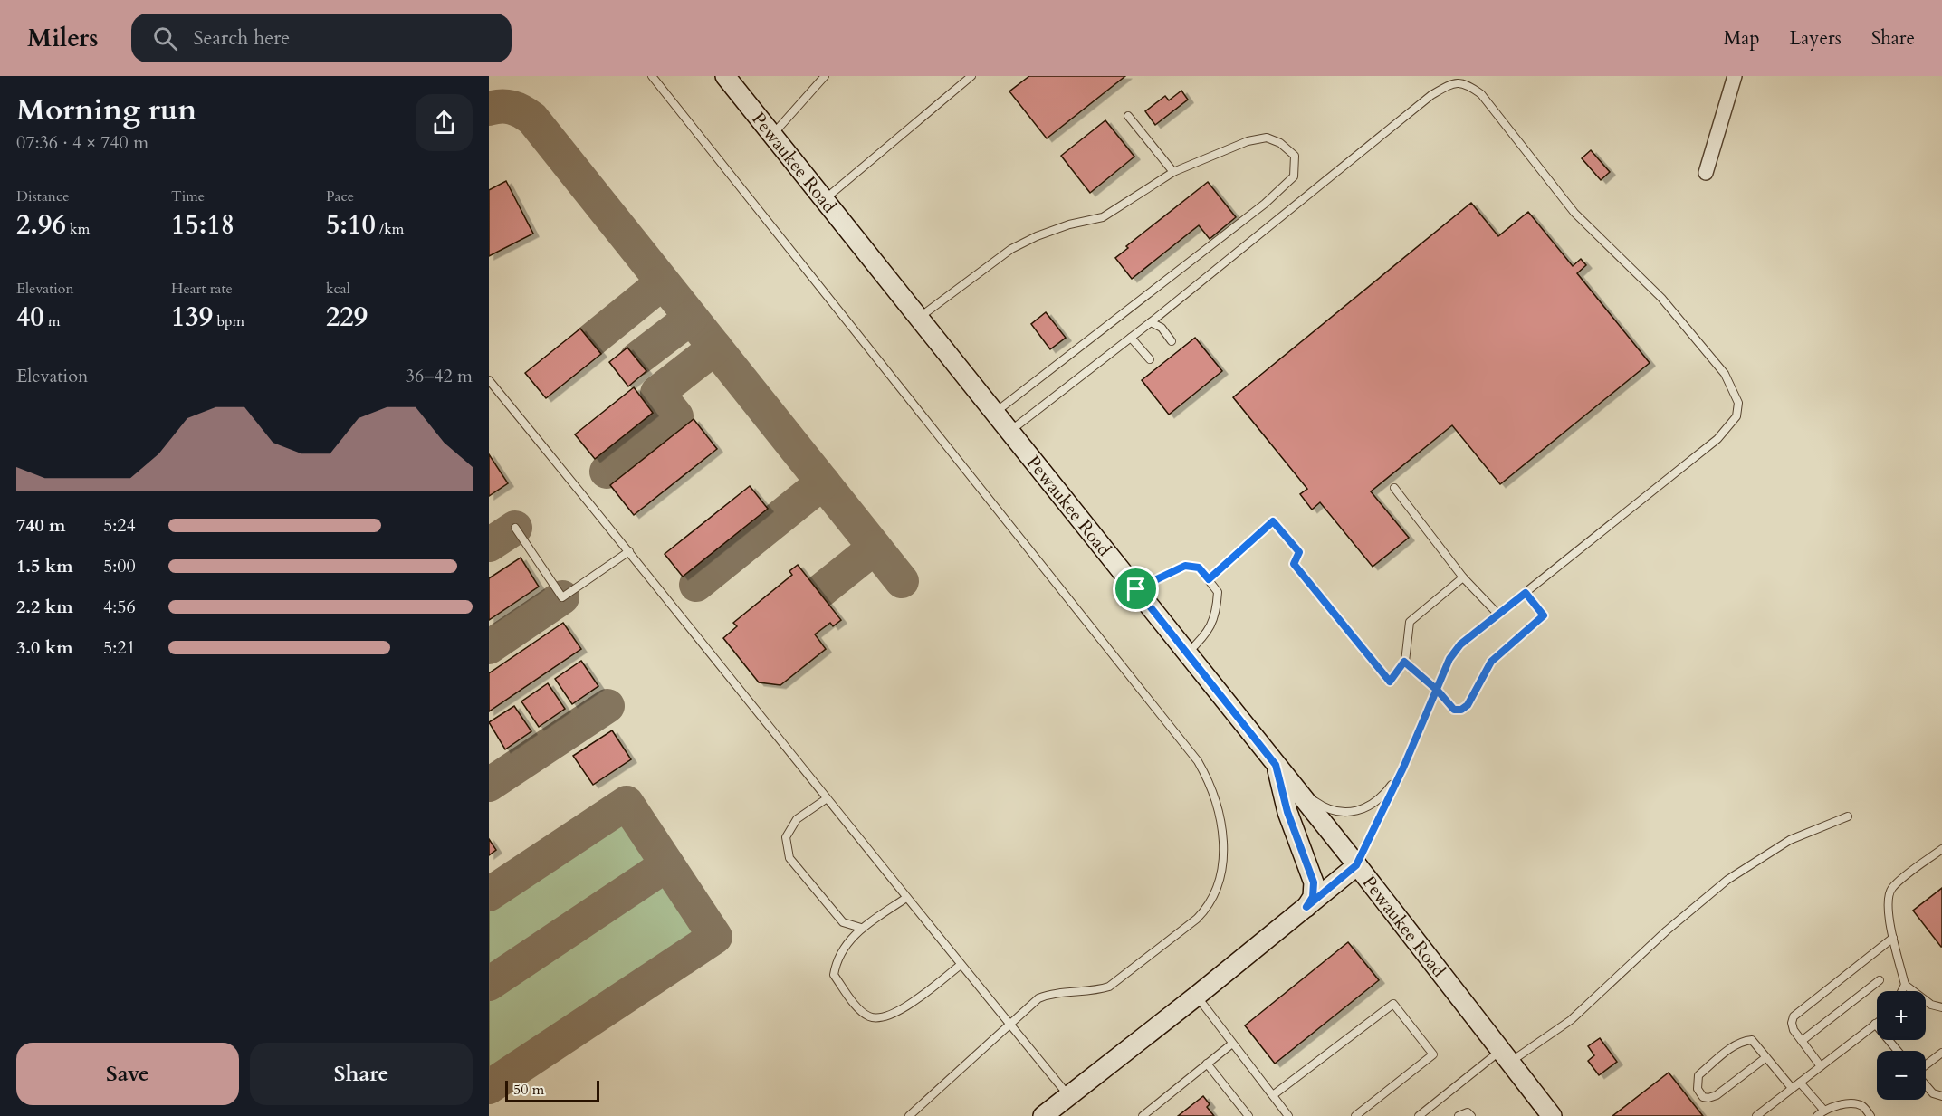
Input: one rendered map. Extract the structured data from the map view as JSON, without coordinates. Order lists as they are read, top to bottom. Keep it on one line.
{"streets":{"main road":["Pewaukee Road"]},"scale_bar":"50 m","page":{"header":"Milers","search":"Search here","nav":["Map","Layers","Share"],"heading":["Morning run","07:36 · 4 × 740 m"],"stats":[["Distance","2.96 km"],["Time","15:18"],["Pace","5:10 /km"],["Elevation","40 m"],["Heart rate","139 bpm"],["kcal","229"]],"chart":["Elevation","36–42 m"],"list":[{"name":"740 m","note":"5:24"},{"name":"1.5 km","note":"5:00"},{"name":"2.2 km","note":"4:56"},{"name":"3.0 km","note":"5:21"}],"map_buttons":["+","−"],"buttons":["Save","Share"],"scale":"50 m"}}
